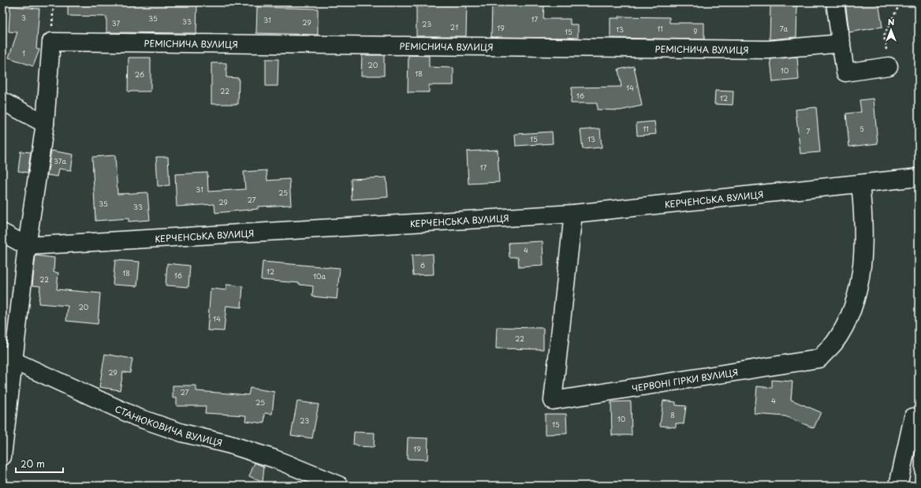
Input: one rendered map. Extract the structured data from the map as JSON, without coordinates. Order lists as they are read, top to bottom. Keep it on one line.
{"streets":{"street":["РЕМІСНИЧА ВУЛИЦЯ","КЕРЧЕНСЬКА ВУЛИЦЯ","ЧЕРВОНІ ГІРКИ ВУЛИЦЯ","СТАНЮКОВИЧА ВУЛИЦЯ"]},"crossings":[["КЕРЧЕНСЬКА ВУЛИЦЯ","ЧЕРВОНІ ГІРКИ ВУЛИЦЯ"]],"house_numbers":["3","35","17","31","33","29","37","23","21","19","11","7а","13","9","15","1","20","10","18","26","14","22","16","12","11","5","7","15","13","37а","17","31","25","27","29","35","33","4","6","12","18","16","10а","22","20","14","22","29","27","4","25","8","10","23","15","19"],"scale_bar":"20 m","north":"top"}
